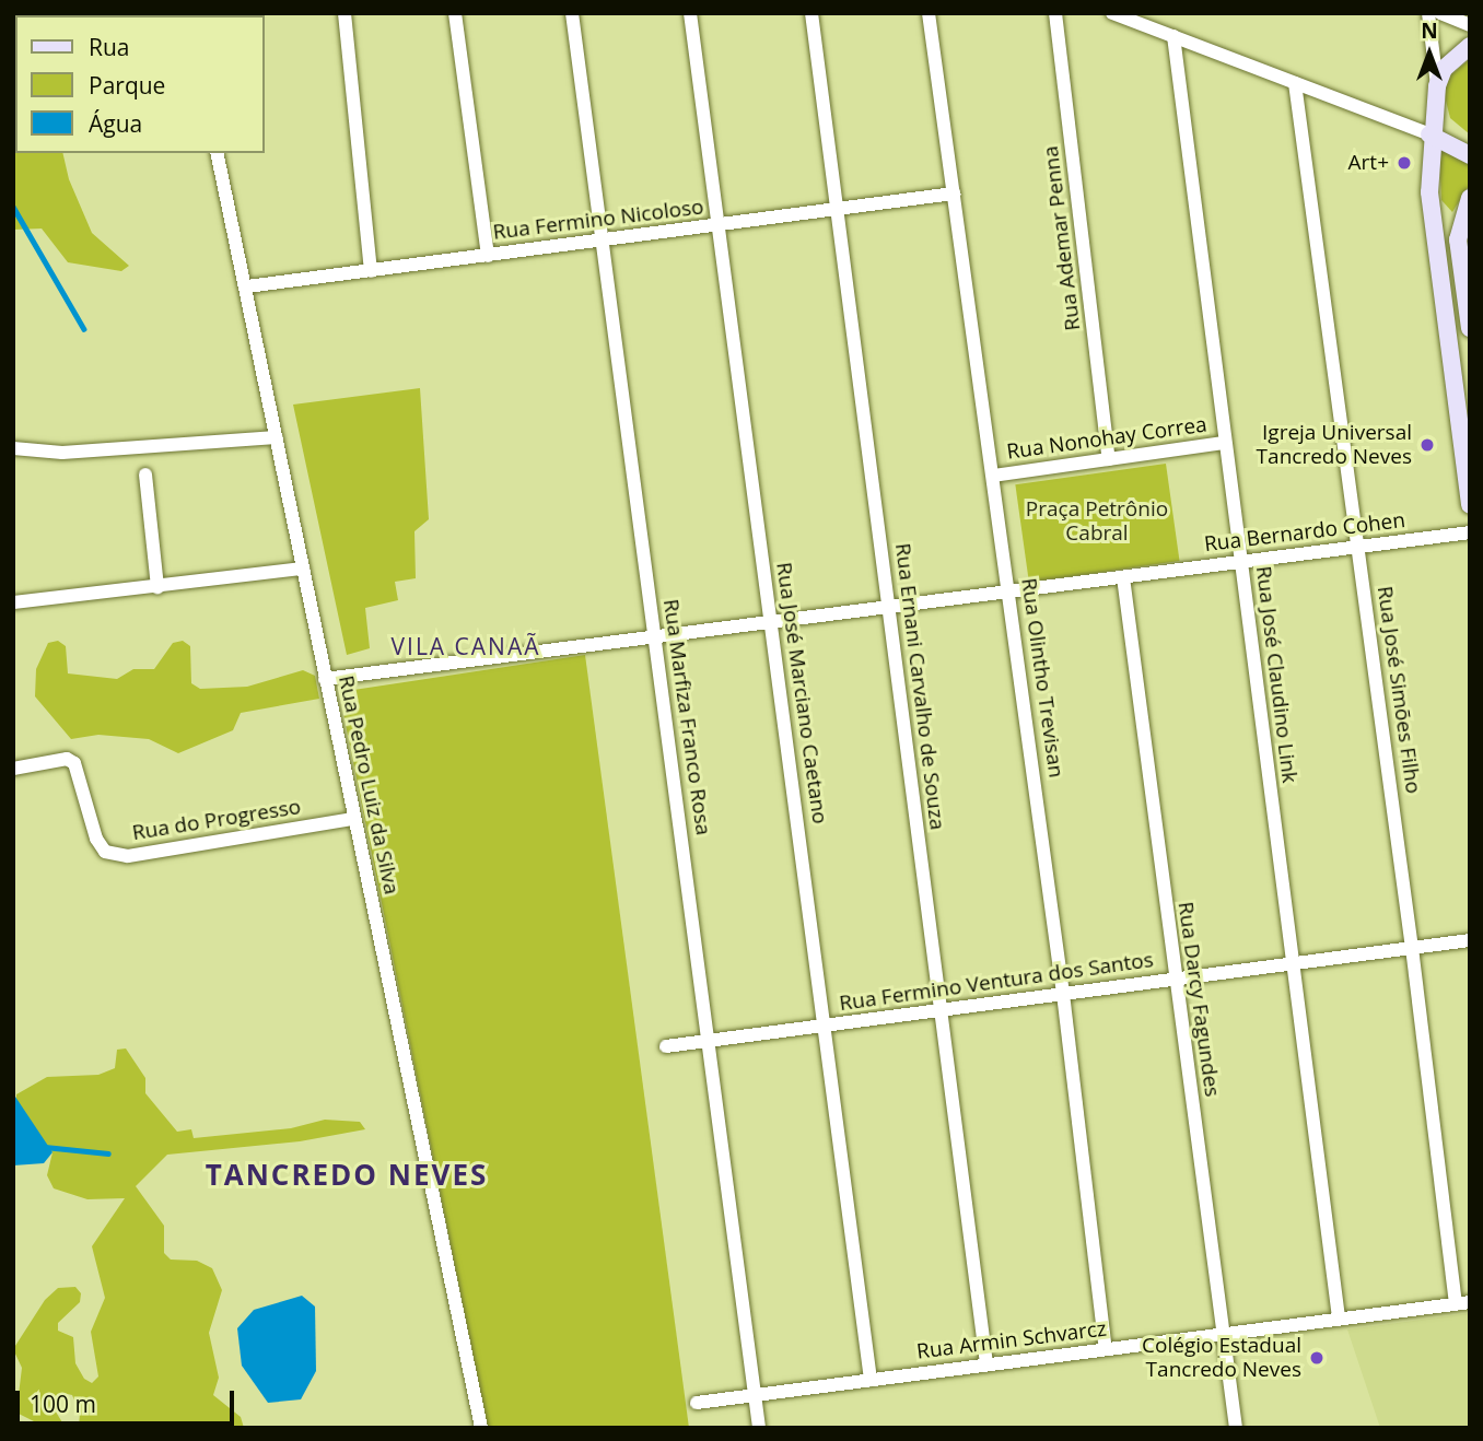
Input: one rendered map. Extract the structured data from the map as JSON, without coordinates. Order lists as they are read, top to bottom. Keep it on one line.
{"streets":{"street":["Rua Fermino Nicoloso","Rua Ademar Penna","Rua Nonohay Correa","Rua Bernardo Cohen","Rua José Claudino Link","Rua Olintho Trevisan","Rua Ernani Carvalho de Souza","Rua José Simões Filho","Rua José Marciano Caetano","Rua Marfiza Franco Rosa","Rua Pedro Luiz da Silva","Rua do Progresso","Rua Fermino Ventura dos Santos","Rua Darcy Fagundes","Rua Armin Schvarcz"]},"crossings":[["Rua Fermino Nicoloso","Rua Olintho Trevisan"],["Rua Fermino Nicoloso","Rua Ernani Carvalho de Souza"],["Rua Fermino Nicoloso","Rua José Marciano Caetano"],["Rua Fermino Nicoloso","Rua Marfiza Franco Rosa"],["Rua Fermino Nicoloso","Rua Pedro Luiz da Silva"],["Rua Ademar Penna","Rua Nonohay Correa"],["Rua Nonohay Correa","Rua José Claudino Link"],["Rua Nonohay Correa","Rua Olintho Trevisan"],["Rua Bernardo Cohen","Rua José Claudino Link"],["Rua Bernardo Cohen","Rua Olintho Trevisan"],["Rua Bernardo Cohen","Rua Ernani Carvalho de Souza"],["Rua Bernardo Cohen","Rua José Simões Filho"],["Rua Bernardo Cohen","Rua José Marciano Caetano"],["Rua Bernardo Cohen","Rua Marfiza Franco Rosa"],["Rua Bernardo Cohen","Rua Pedro Luiz da Silva"],["Rua Bernardo Cohen","Rua Darcy Fagundes"],["Rua José Claudino Link","Rua Fermino Ventura dos Santos"],["Rua José Claudino Link","Rua Armin Schvarcz"],["Rua Olintho Trevisan","Rua Fermino Ventura dos Santos"],["Rua Olintho Trevisan","Rua Armin Schvarcz"],["Rua Ernani Carvalho de Souza","Rua Fermino Ventura dos Santos"],["Rua Ernani Carvalho de Souza","Rua Armin Schvarcz"],["Rua José Simões Filho","Rua Fermino Ventura dos Santos"],["Rua José Simões Filho","Rua Armin Schvarcz"],["Rua José Marciano Caetano","Rua Fermino Ventura dos Santos"],["Rua José Marciano Caetano","Rua Armin Schvarcz"],["Rua Marfiza Franco Rosa","Rua Fermino Ventura dos Santos"],["Rua Marfiza Franco Rosa","Rua Armin Schvarcz"],["Rua Pedro Luiz da Silva","Rua do Progresso"],["Rua Fermino Ventura dos Santos","Rua Darcy Fagundes"],["Rua Darcy Fagundes","Rua Armin Schvarcz"]],"districts":["VILA CANAÃ","TANCREDO NEVES"],"parks":["Praça Petrônio Cabral"],"places":["Art+","Igreja Universal Tancredo Neves","Colégio Estadual Tancredo Neves"],"legend":["Rua","Parque","Água"],"scale_bar":"100 m","north":"top"}
